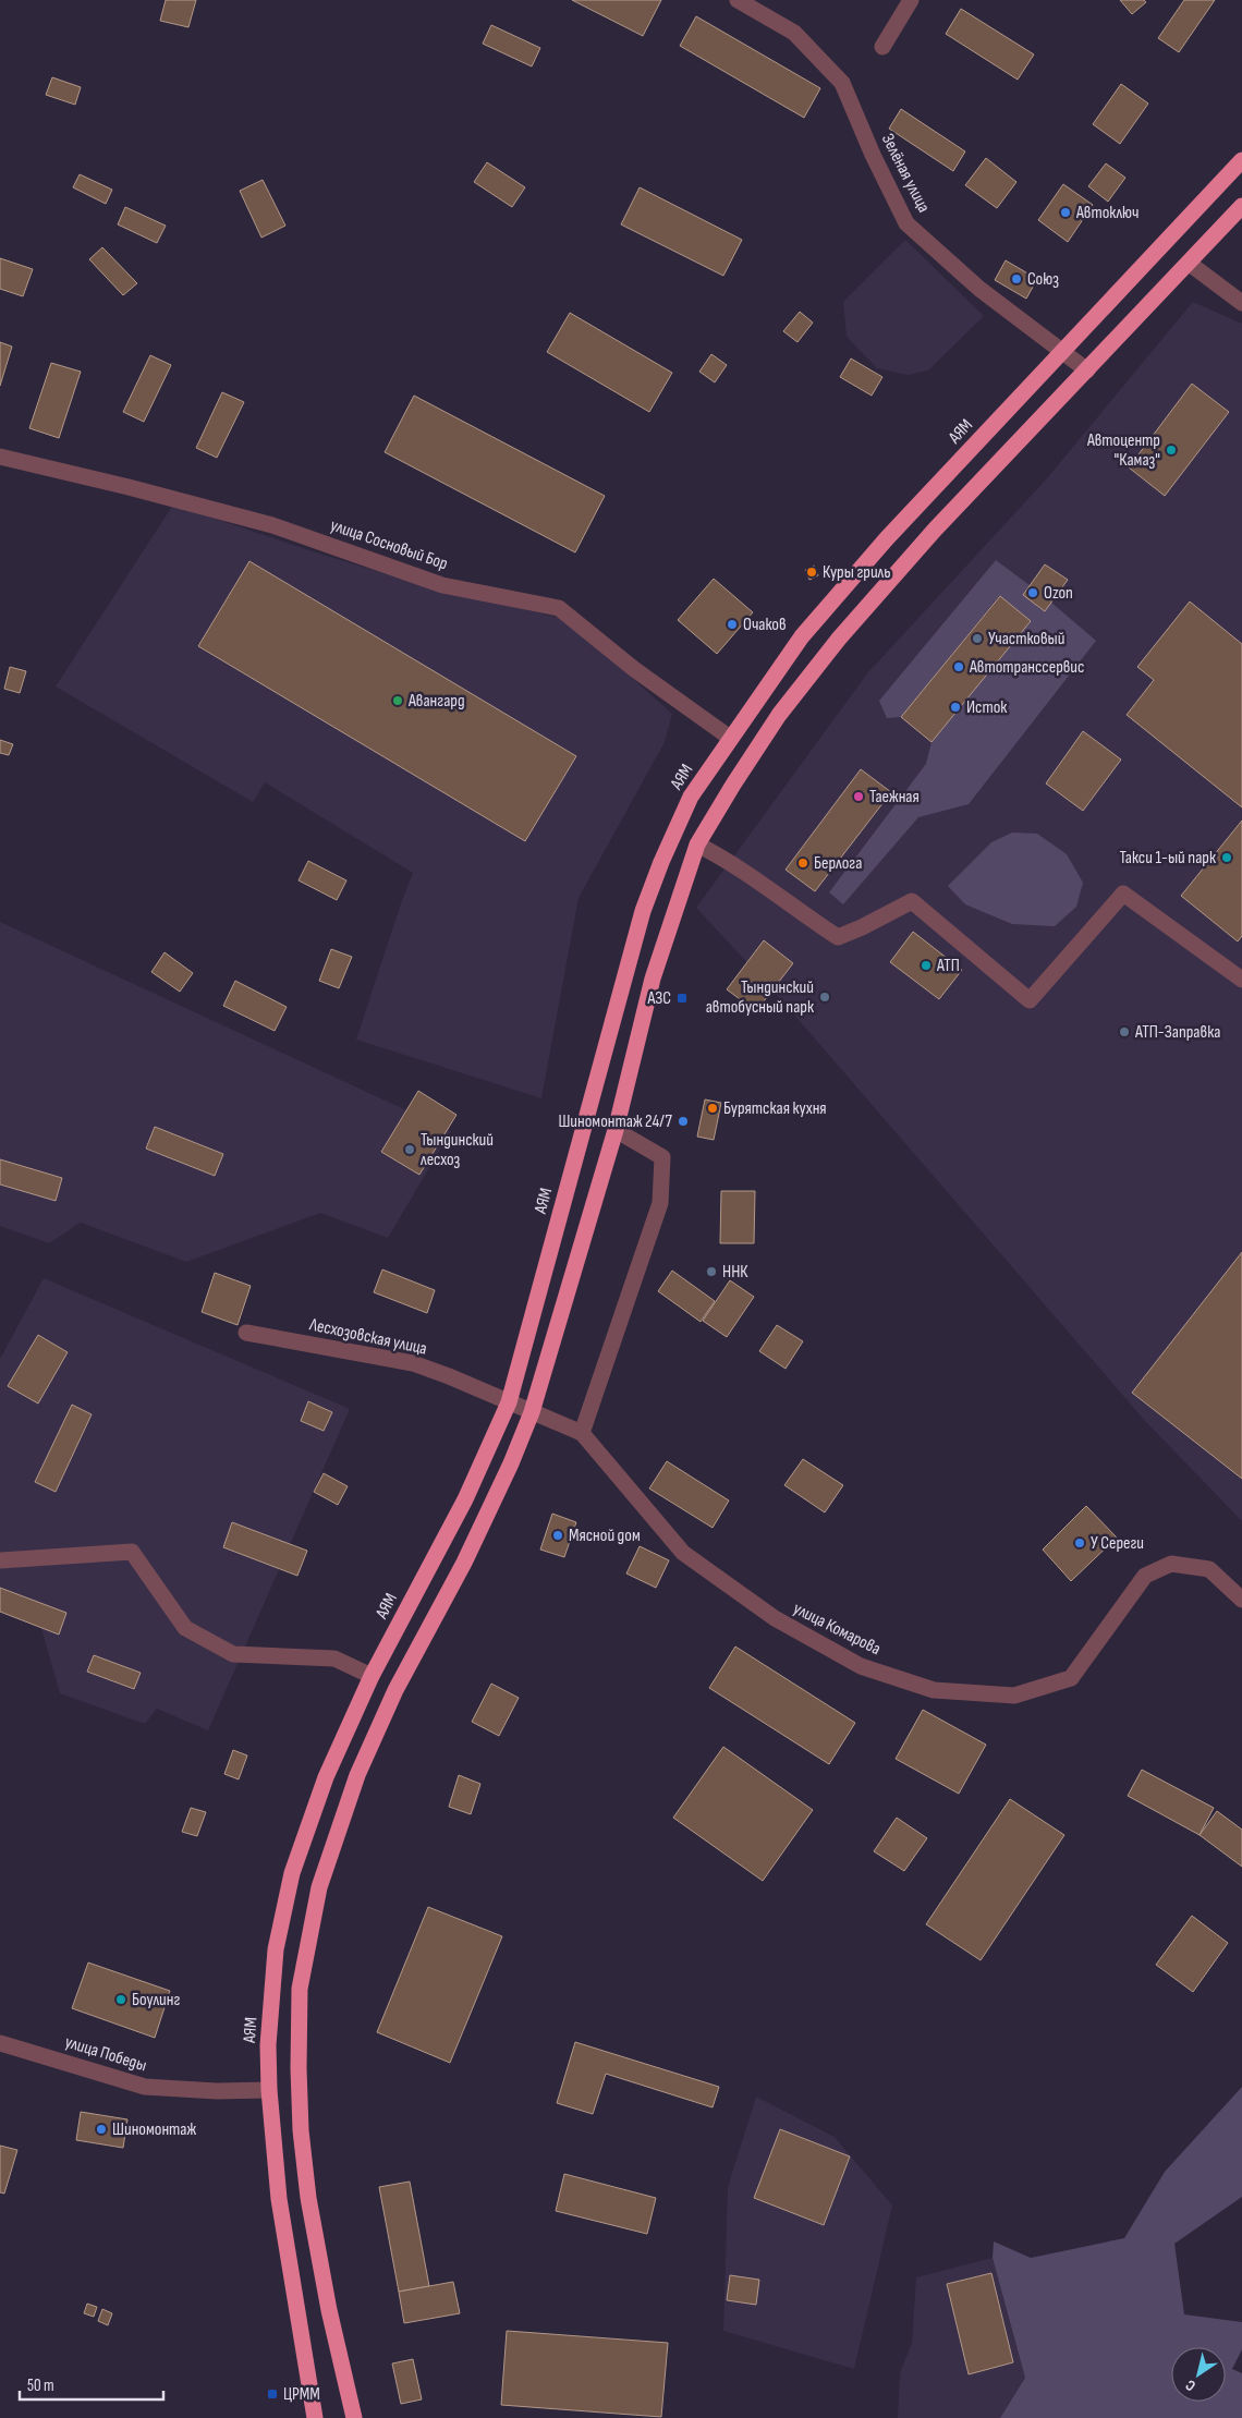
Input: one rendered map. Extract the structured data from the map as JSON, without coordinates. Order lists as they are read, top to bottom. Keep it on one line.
{"streets":{"highway":["АЯМ"],"street":["Зелёная улица","улица Сосновый Бор","Лесхозовская улица","улица Комарова","улица Победы"]},"crossings":[["Зелёная улица","АЯМ"],["АЯМ","улица Сосновый Бор"],["АЯМ","Лесхозовская улица"],["АЯМ","улица Победы"],["Лесхозовская улица","улица Комарова"]],"places":{"other":["Автоключ","Союз","Автоцентр \"Камаз\"","Куры гриль","Ozon","Очаков","Участковый","Автотранссервис","Авангард","Исток","Таежная","Такси 1-ый парк","Берлога","АТП","Тындинский автобусный парк","АТП-Заправка","Бурятская кухня","Шиномонтаж 24/7","Тындинский лесхоз","ННК","Мясной дом","У Сереги","Боулинг","Шиномонтаж"],"transit":["АЗС","ЦРММ"]},"scale_bar":"50 m","north":"bottom left"}
